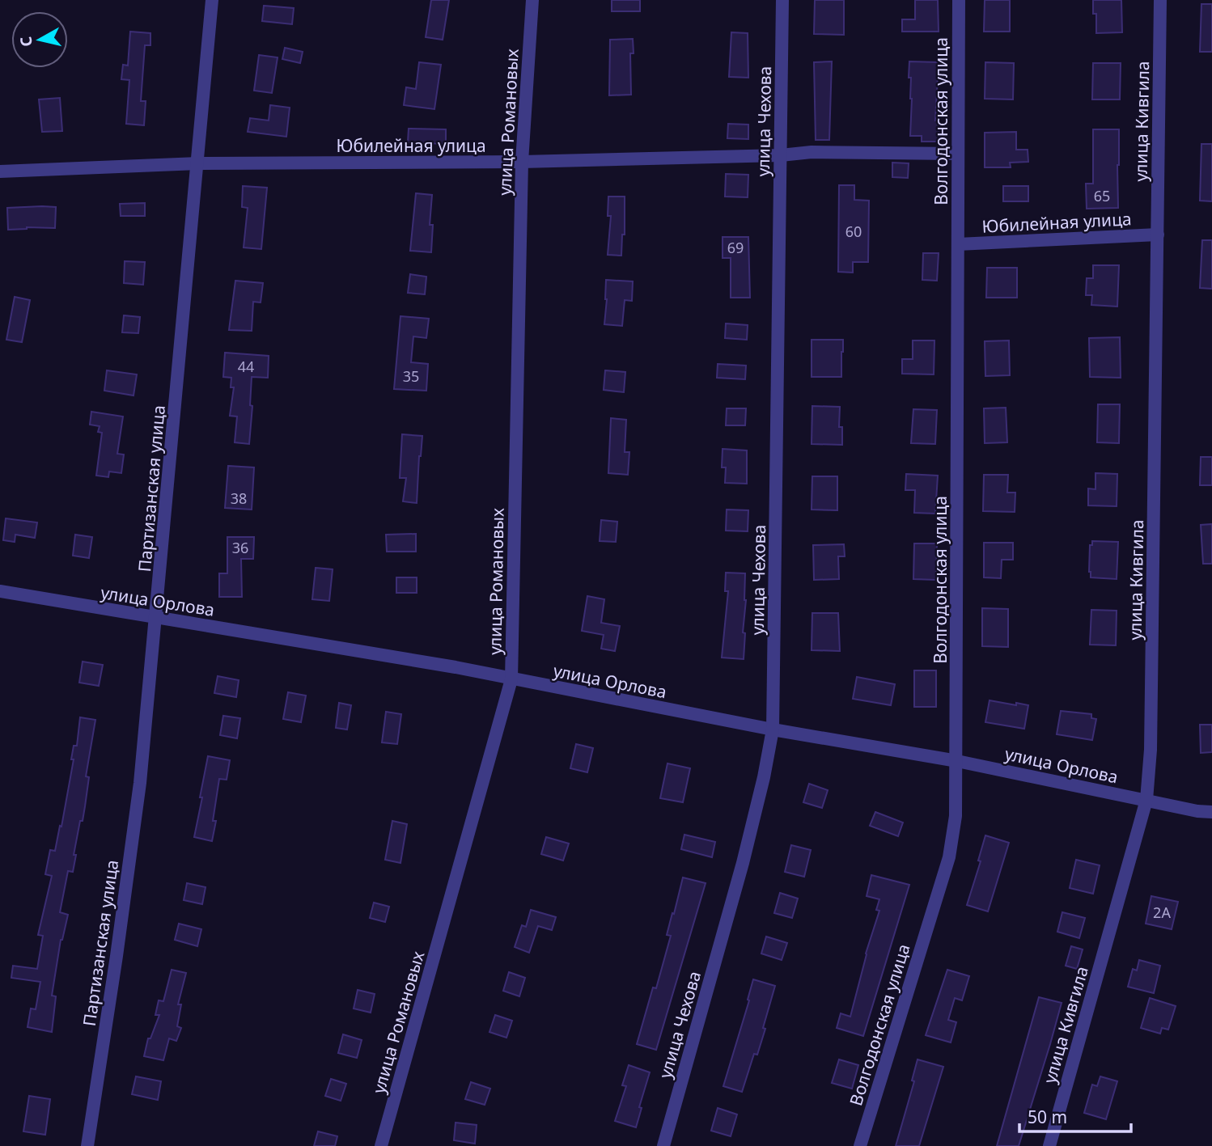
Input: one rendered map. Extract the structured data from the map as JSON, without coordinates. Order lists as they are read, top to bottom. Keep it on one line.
{"streets":{"street":["улица Чехова","Волгодонская улица","улица Кивгила","улица Романовых","Юбилейная улица","Партизанская улица","улица Орлова"]},"crossings":[["улица Чехова","Юбилейная улица"],["улица Чехова","улица Орлова"],["Волгодонская улица","Юбилейная улица"],["Волгодонская улица","улица Орлова"],["улица Кивгила","Юбилейная улица"],["улица Кивгила","улица Орлова"],["улица Романовых","Юбилейная улица"],["улица Романовых","улица Орлова"],["Юбилейная улица","Партизанская улица"],["Партизанская улица","улица Орлова"]],"house_numbers":["65","60","69","44","35","38","36","2А"],"scale_bar":"50 m","north":"left"}
